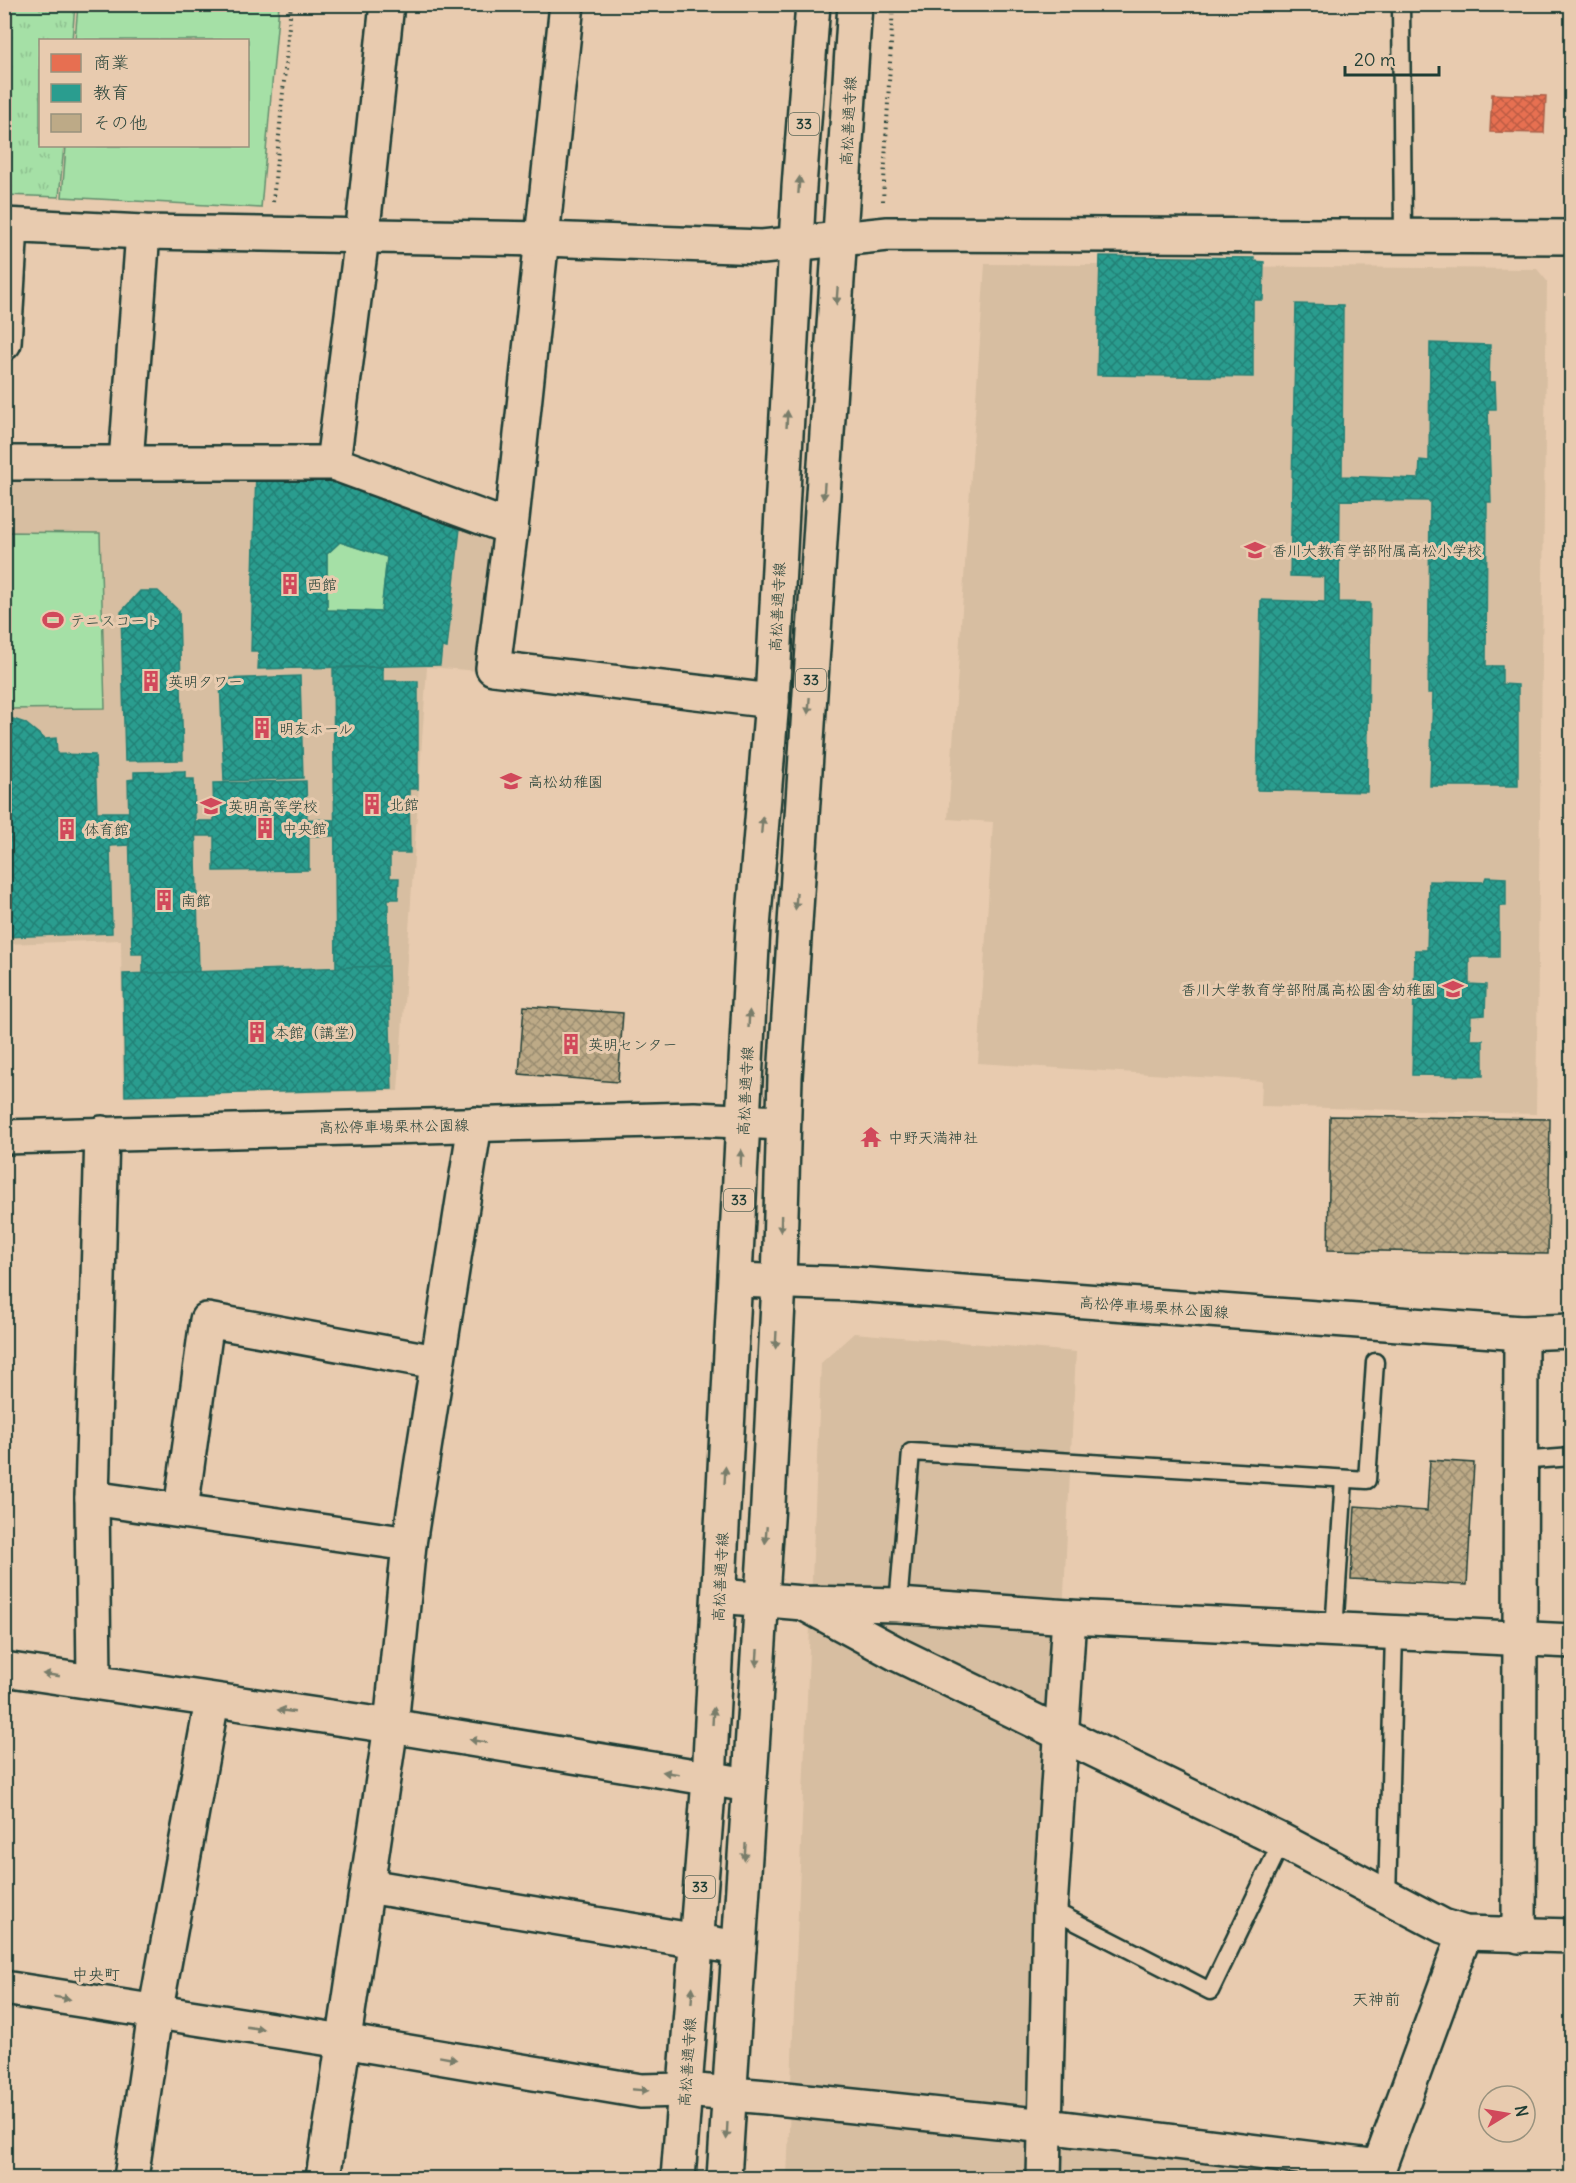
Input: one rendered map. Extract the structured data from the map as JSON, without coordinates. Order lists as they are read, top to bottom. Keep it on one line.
{"streets":{"street":["高松善通寺線","33","高松停車場栗林公園線"]},"crossings":[["高松善通寺線","高松停車場栗林公園線"]],"districts":["中央町","天神前"],"places":{"school or university":["香川大教育学部附属高松小学校","高松幼稚園","英明高等学校","香川大学教育学部附属高松園舎幼稚園"],"building":["西館","英明タワー","明友ホール","北館","中央館","体育館","南館","本館（講堂）","英明センター"],"sports":["テニスコート"],"temple":["中野天満神社"]},"legend":["商業","教育","その他"],"scale_bar":"20 m","north":"right"}
